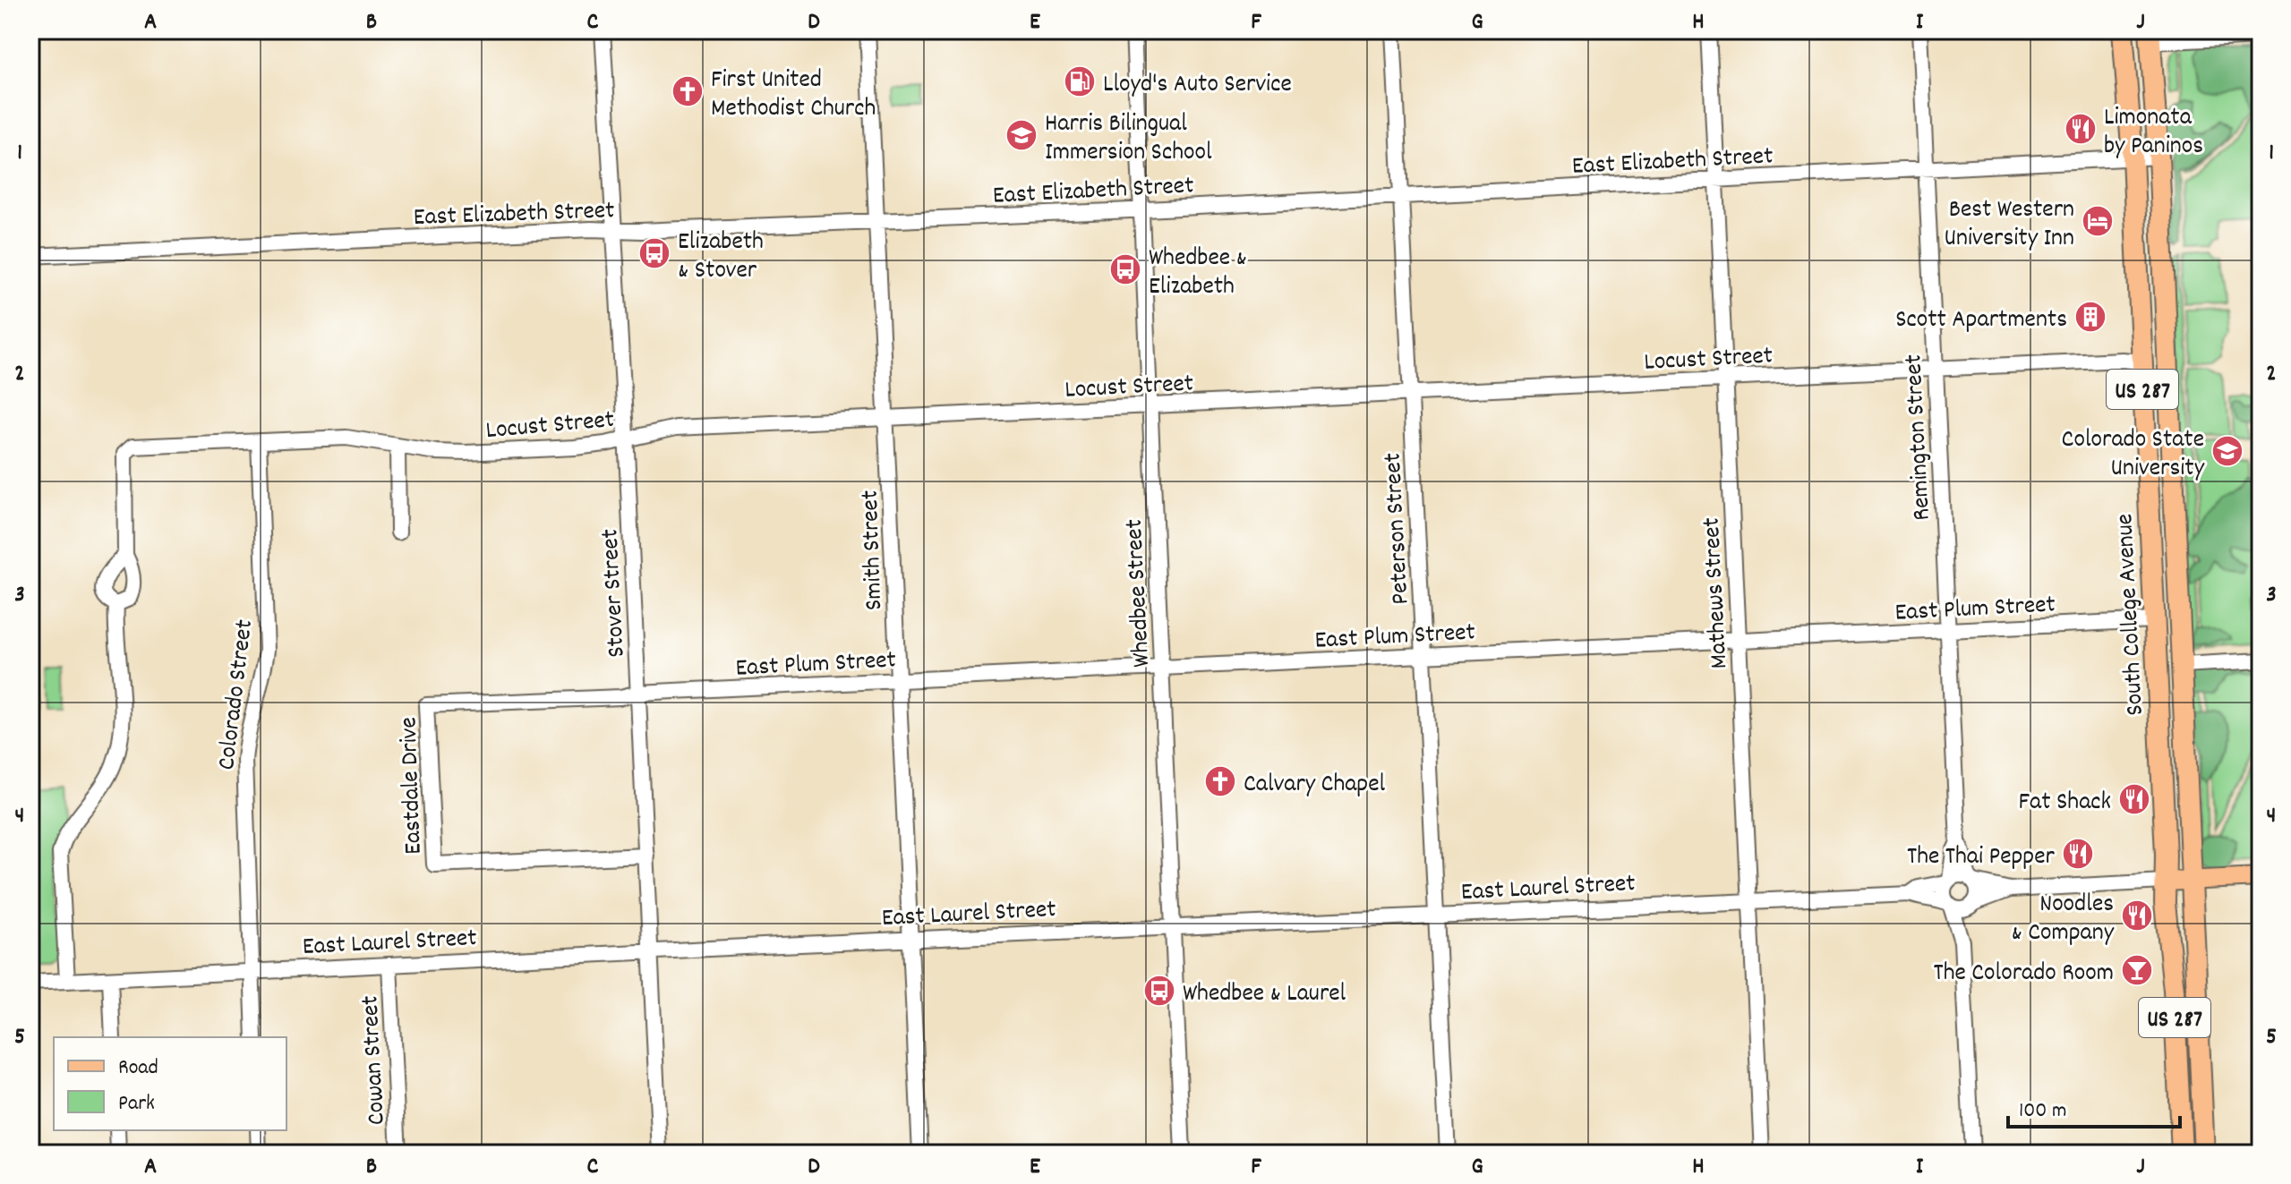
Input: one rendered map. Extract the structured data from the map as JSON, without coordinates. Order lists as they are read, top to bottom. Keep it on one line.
{"streets":{"highway":["US 287","South College Avenue"],"street":["East Elizabeth Street","Locust Street","Remington Street","Peterson Street","Smith Street","Stover Street","Whedbee Street","Mathews Street","East Plum Street","Colorado Street","Eastdale Drive","East Laurel Street","Cowan Street"]},"crossings":[["East Elizabeth Street","Remington Street"],["East Elizabeth Street","Peterson Street"],["East Elizabeth Street","Smith Street"],["East Elizabeth Street","Stover Street"],["East Elizabeth Street","Whedbee Street"],["East Elizabeth Street","Mathews Street"],["East Elizabeth Street","South College Avenue"],["Locust Street","Remington Street"],["Locust Street","Peterson Street"],["Locust Street","Smith Street"],["Locust Street","Stover Street"],["Locust Street","Whedbee Street"],["Locust Street","Mathews Street"],["Locust Street","South College Avenue"],["Locust Street","Colorado Street"],["Remington Street","East Plum Street"],["Remington Street","East Laurel Street"],["Peterson Street","East Plum Street"],["Peterson Street","East Laurel Street"],["Smith Street","East Plum Street"],["Smith Street","East Laurel Street"],["Stover Street","East Plum Street"],["Stover Street","Eastdale Drive"],["Stover Street","East Laurel Street"],["Whedbee Street","East Plum Street"],["Whedbee Street","East Laurel Street"],["Mathews Street","East Plum Street"],["Mathews Street","East Laurel Street"],["East Plum Street","South College Avenue"],["East Plum Street","Eastdale Drive"],["Colorado Street","East Laurel Street"],["East Laurel Street","Cowan Street"]],"places":{"fuel station":["Lloyd's Auto Service"],"church":["First United Methodist Church","Calvary Chapel"],"restaurant":["Limonata by Paninos","Fat Shack","The Thai Pepper","Noodles & Company"],"school or university":["Harris Bilingual Immersion School","Colorado State University"],"hotel":["Best Western University Inn"],"bus stop":["Elizabeth & Stover","Whedbee & Elizabeth","Whedbee & Laurel"],"building":["Scott Apartments"],"bar":["The Colorado Room"]},"legend":["Road","Park"],"scale_bar":"100 m","grid":{"columns":["A","B","C","D","E","F","G","H","I","J"],"rows":["1","2","3","4","5"]}}
